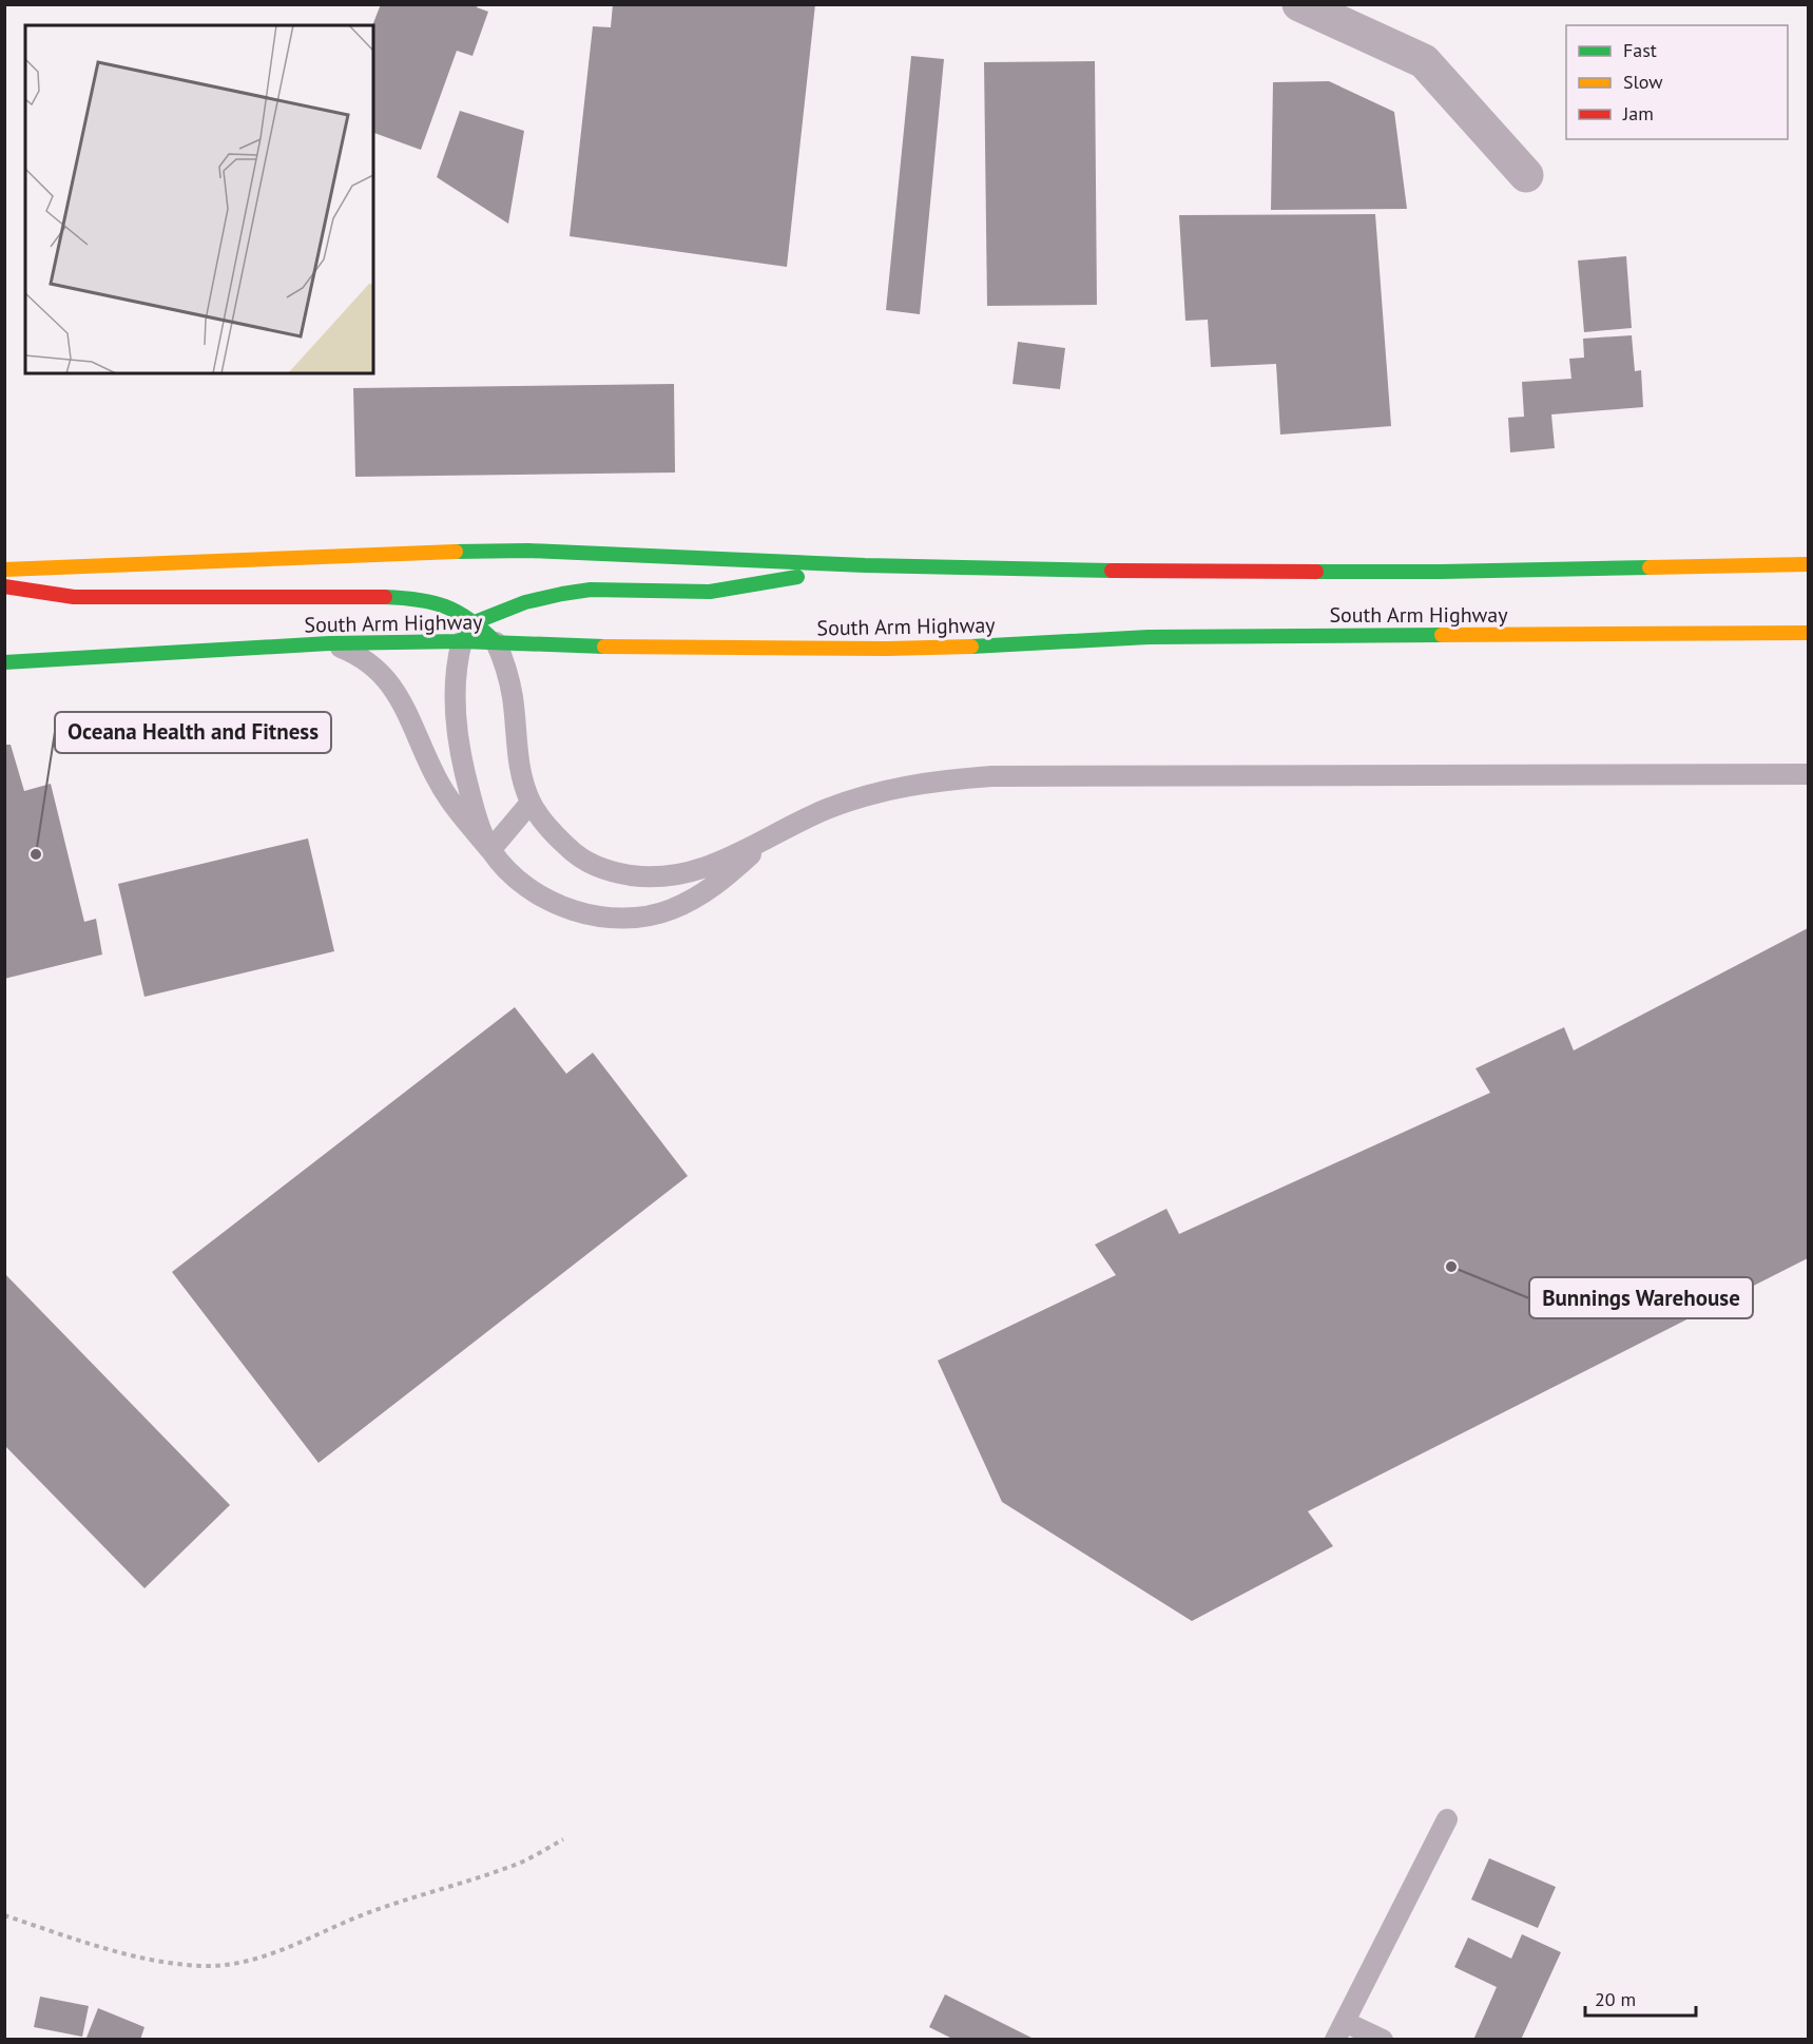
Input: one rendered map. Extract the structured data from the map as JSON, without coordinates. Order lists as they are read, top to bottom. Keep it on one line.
{"streets":{"main road":["South Arm Highway"]},"places":["Oceana Health and Fitness","Bunnings Warehouse"],"legend":["Fast","Slow","Jam"],"scale_bar":"20 m"}
